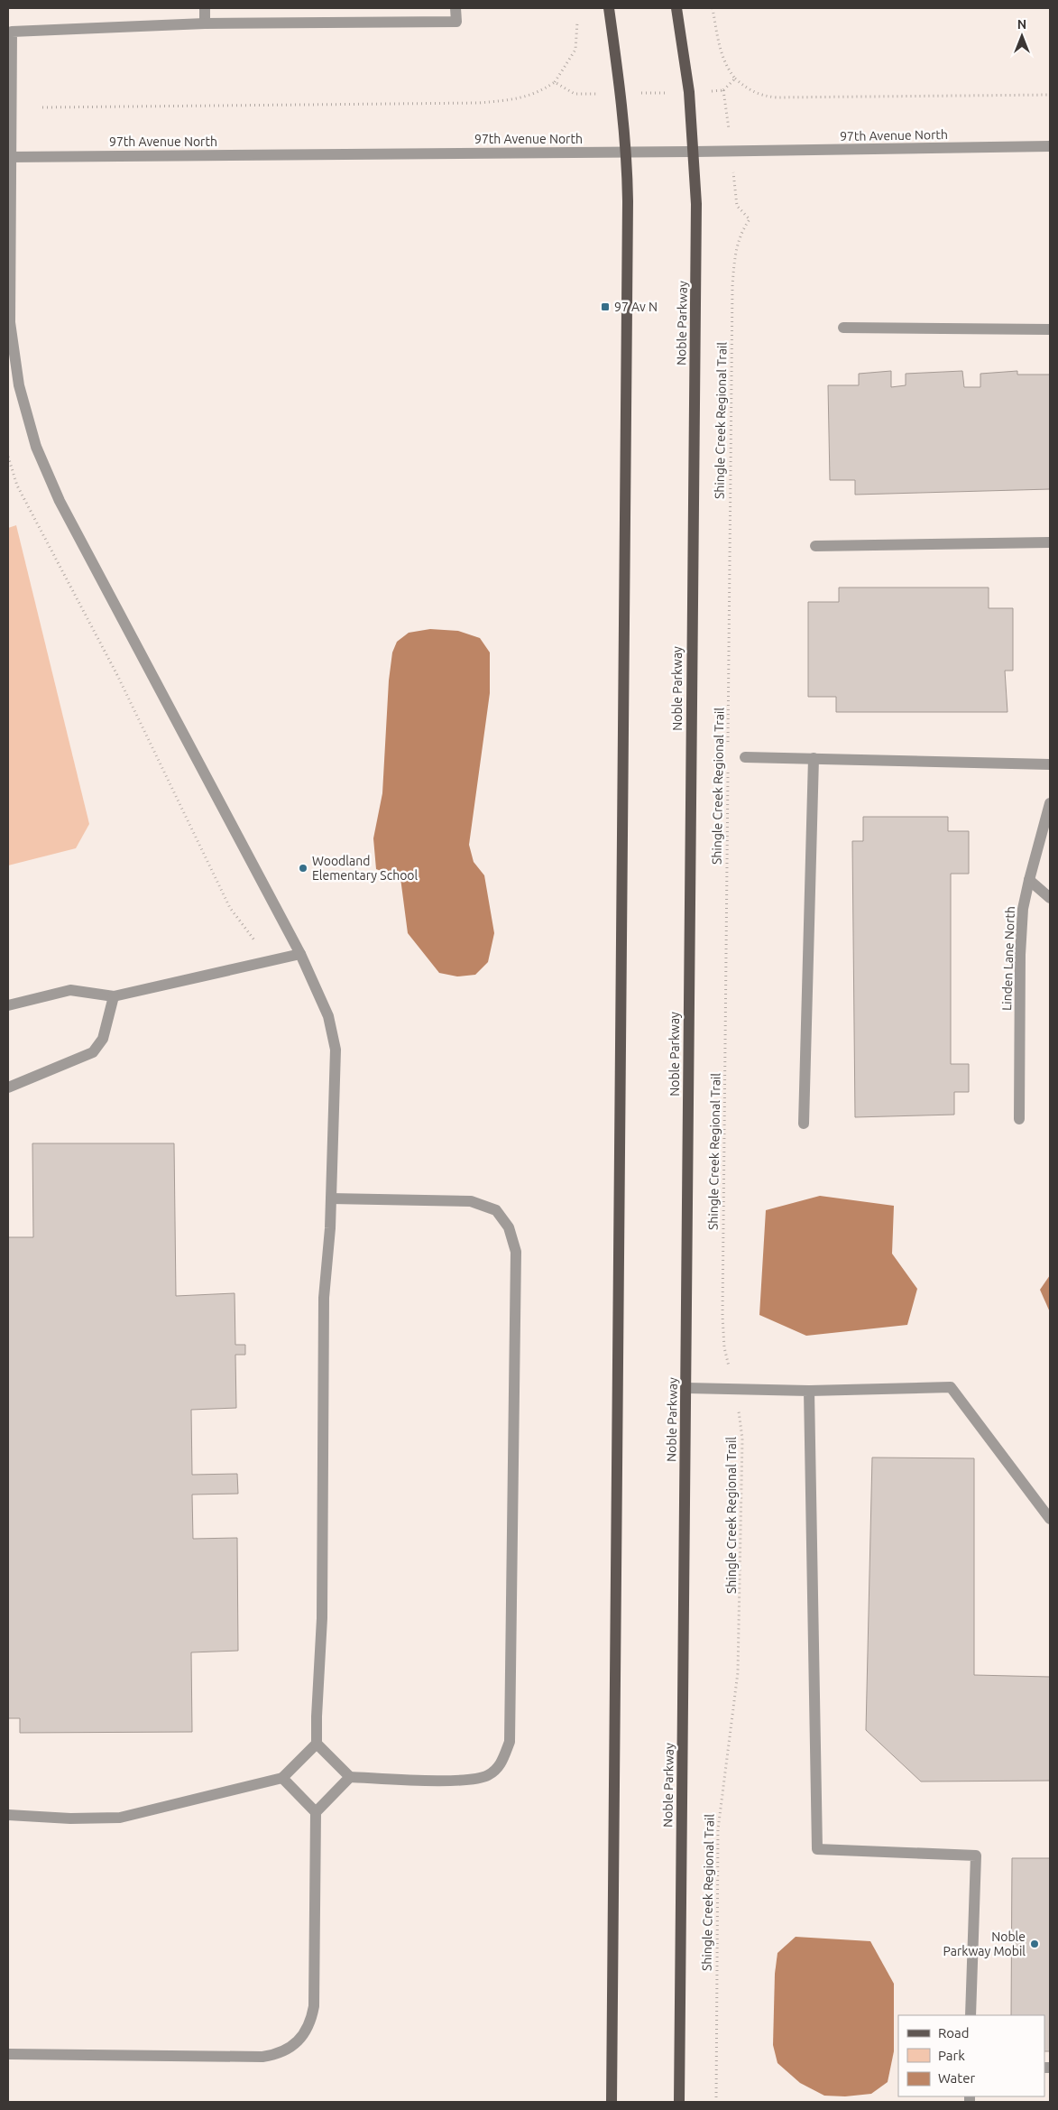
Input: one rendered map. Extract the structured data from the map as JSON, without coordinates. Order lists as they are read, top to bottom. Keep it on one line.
{"streets":{"main road":["Noble Parkway"],"street":["97th Avenue North","Linden Lane North"],"path":["Shingle Creek Regional Trail"]},"crossings":[["97th Avenue North","Noble Parkway"]],"places":{"transit":["97 Av N"],"other":["Woodland Elementary School","Noble Parkway Mobil"]},"legend":["Road","Park","Water"],"north":"top"}
